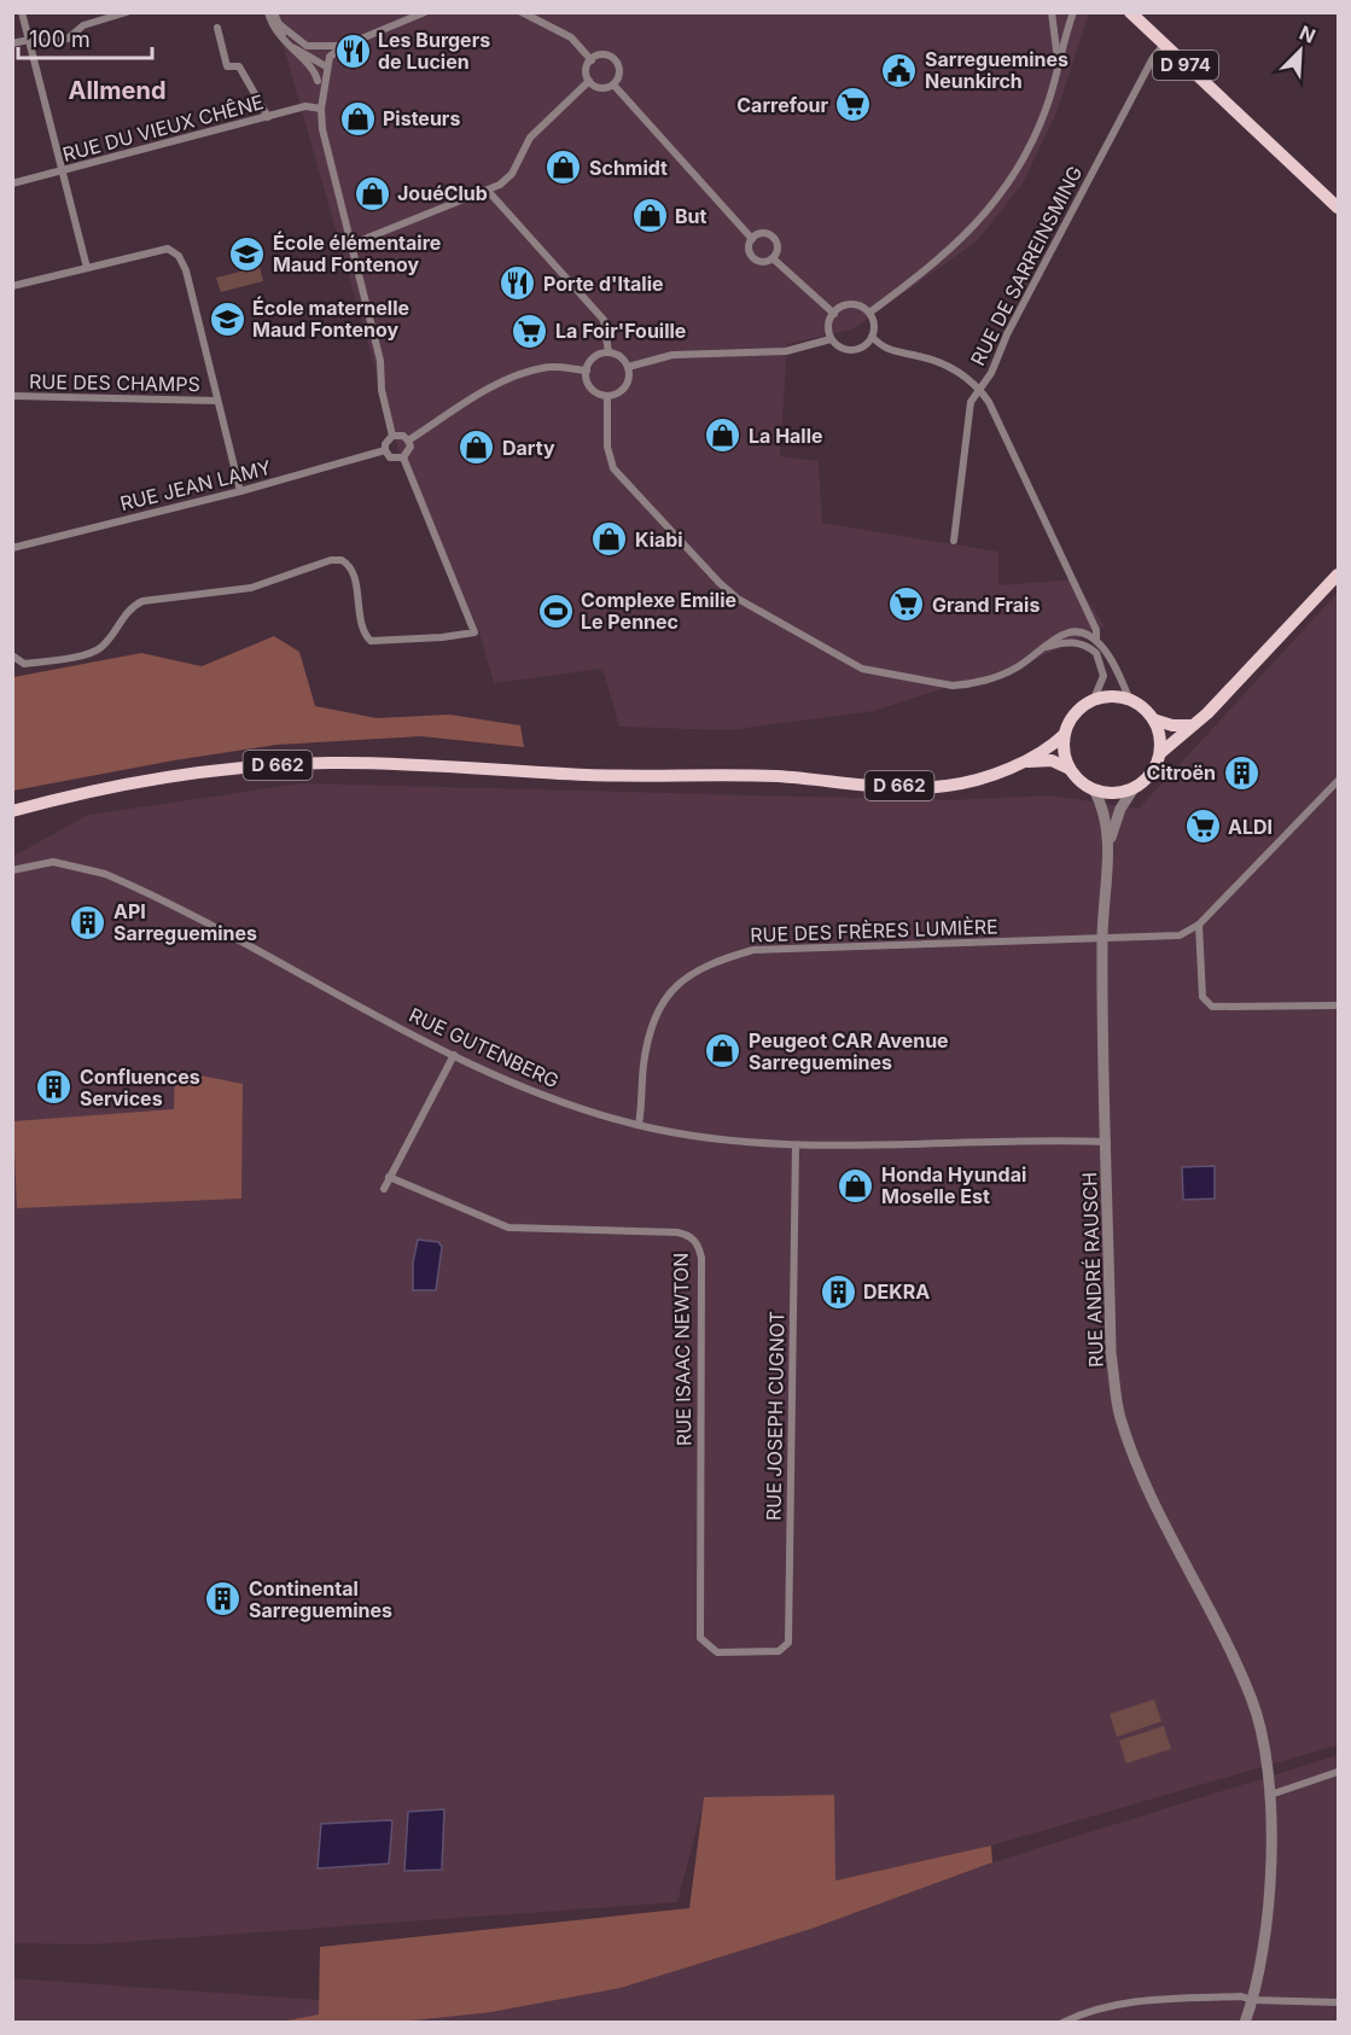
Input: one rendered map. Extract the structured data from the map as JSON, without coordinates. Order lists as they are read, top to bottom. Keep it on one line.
{"streets":{"main road":["D 974","D 662"],"street":["RUE DU VIEUX CHÊNE","RUE DE SARREINSMING","RUE DES CHAMPS","RUE JEAN LAMY","RUE DES FRÈRES LUMIÈRE","RUE GUTENBERG","RUE ANDRÉ RAUSCH","RUE ISAAC NEWTON","RUE JOSEPH CUGNOT"]},"crossings":[["D 974","RUE DE SARREINSMING"],["RUE DE SARREINSMING","D 662"],["RUE DE SARREINSMING","RUE ANDRÉ RAUSCH"],["D 662","RUE ANDRÉ RAUSCH"],["RUE DES FRÈRES LUMIÈRE","RUE GUTENBERG"],["RUE DES FRÈRES LUMIÈRE","RUE ANDRÉ RAUSCH"],["RUE GUTENBERG","RUE ANDRÉ RAUSCH"],["RUE GUTENBERG","RUE JOSEPH CUGNOT"],["RUE ISAAC NEWTON","RUE JOSEPH CUGNOT"]],"districts":["Allmend"],"places":{"restaurant":["Les Burgers de Lucien","Porte d'Italie"],"public building":["Sarreguemines Neunkirch"],"supermarket":["Carrefour","La Foir'Fouille","Grand Frais","ALDI"],"shop":["Pisteurs","Schmidt","JouéClub","But","La Halle","Darty","Kiabi","Peugeot CAR Avenue Sarreguemines","Honda Hyundai Moselle Est"],"school or university":["École élémentaire Maud Fontenoy","École maternelle Maud Fontenoy"],"sports":["Complexe Emilie Le Pennec"],"building":["Citroën","API Sarreguemines","Confluences Services","DEKRA","Continental Sarreguemines"]},"scale_bar":"100 m","north":"top right"}
